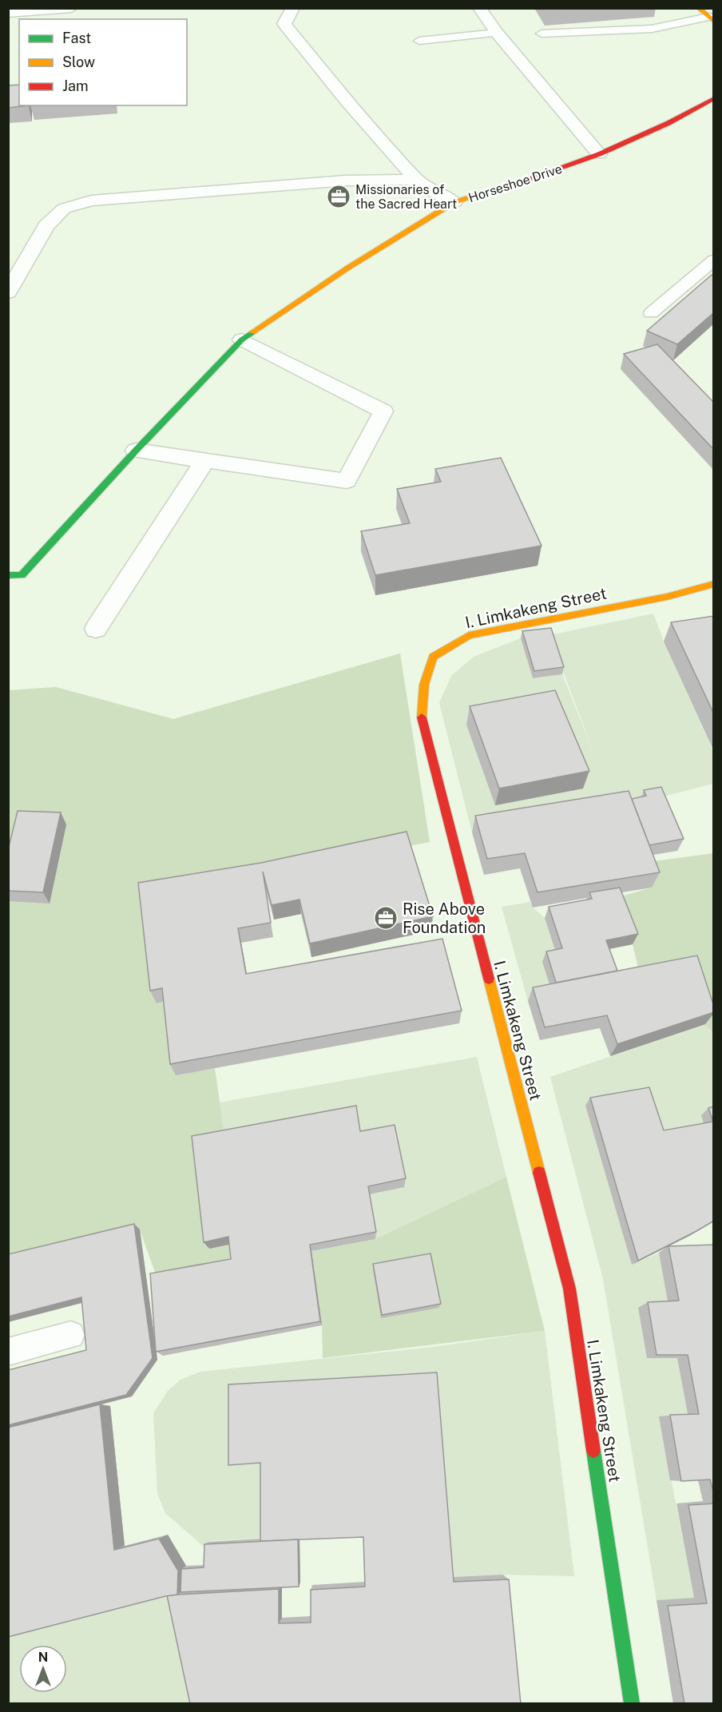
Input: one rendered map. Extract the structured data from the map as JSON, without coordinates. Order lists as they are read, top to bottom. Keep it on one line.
{"streets":{"street":["Horseshoe Drive","I. Limkakeng Street"]},"places":{"office":["Missionaries of the Sacred Heart","Rise Above Foundation"]},"legend":["Fast","Slow","Jam"],"north":"top"}
